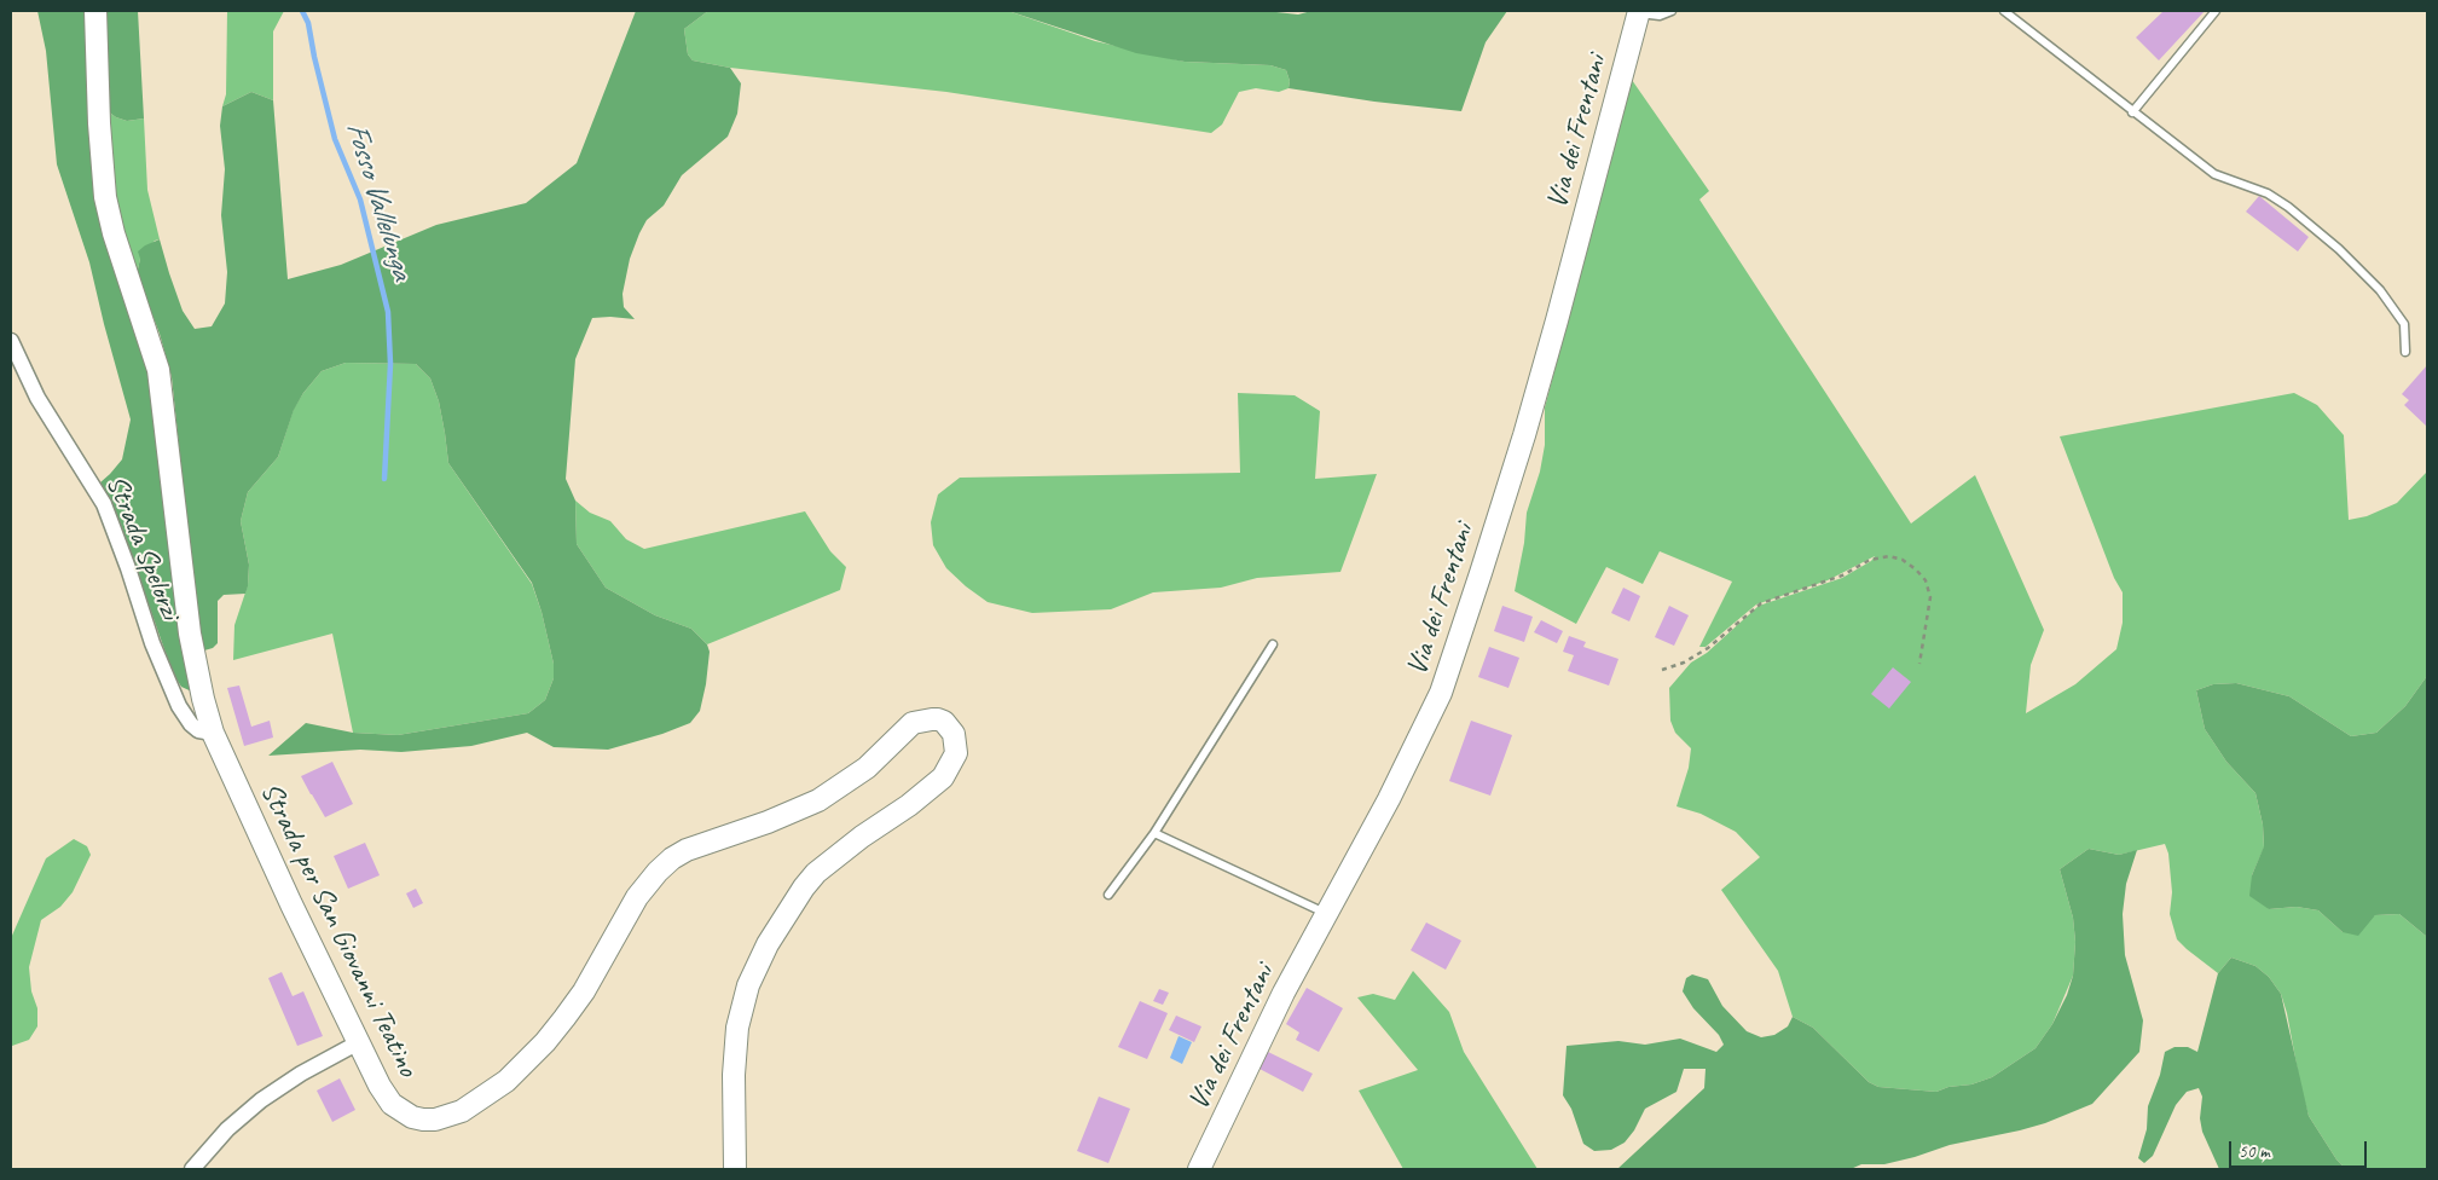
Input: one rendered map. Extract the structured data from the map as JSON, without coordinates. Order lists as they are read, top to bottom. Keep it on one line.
{"streets":{"street":["Via dei Frentani","Strada Spelorzi","Strada per San Giovanni Teatino"]},"crossings":[["Strada Spelorzi","Strada per San Giovanni Teatino"]],"water":["Fosso Vallelunga"],"scale_bar":"50 m"}
